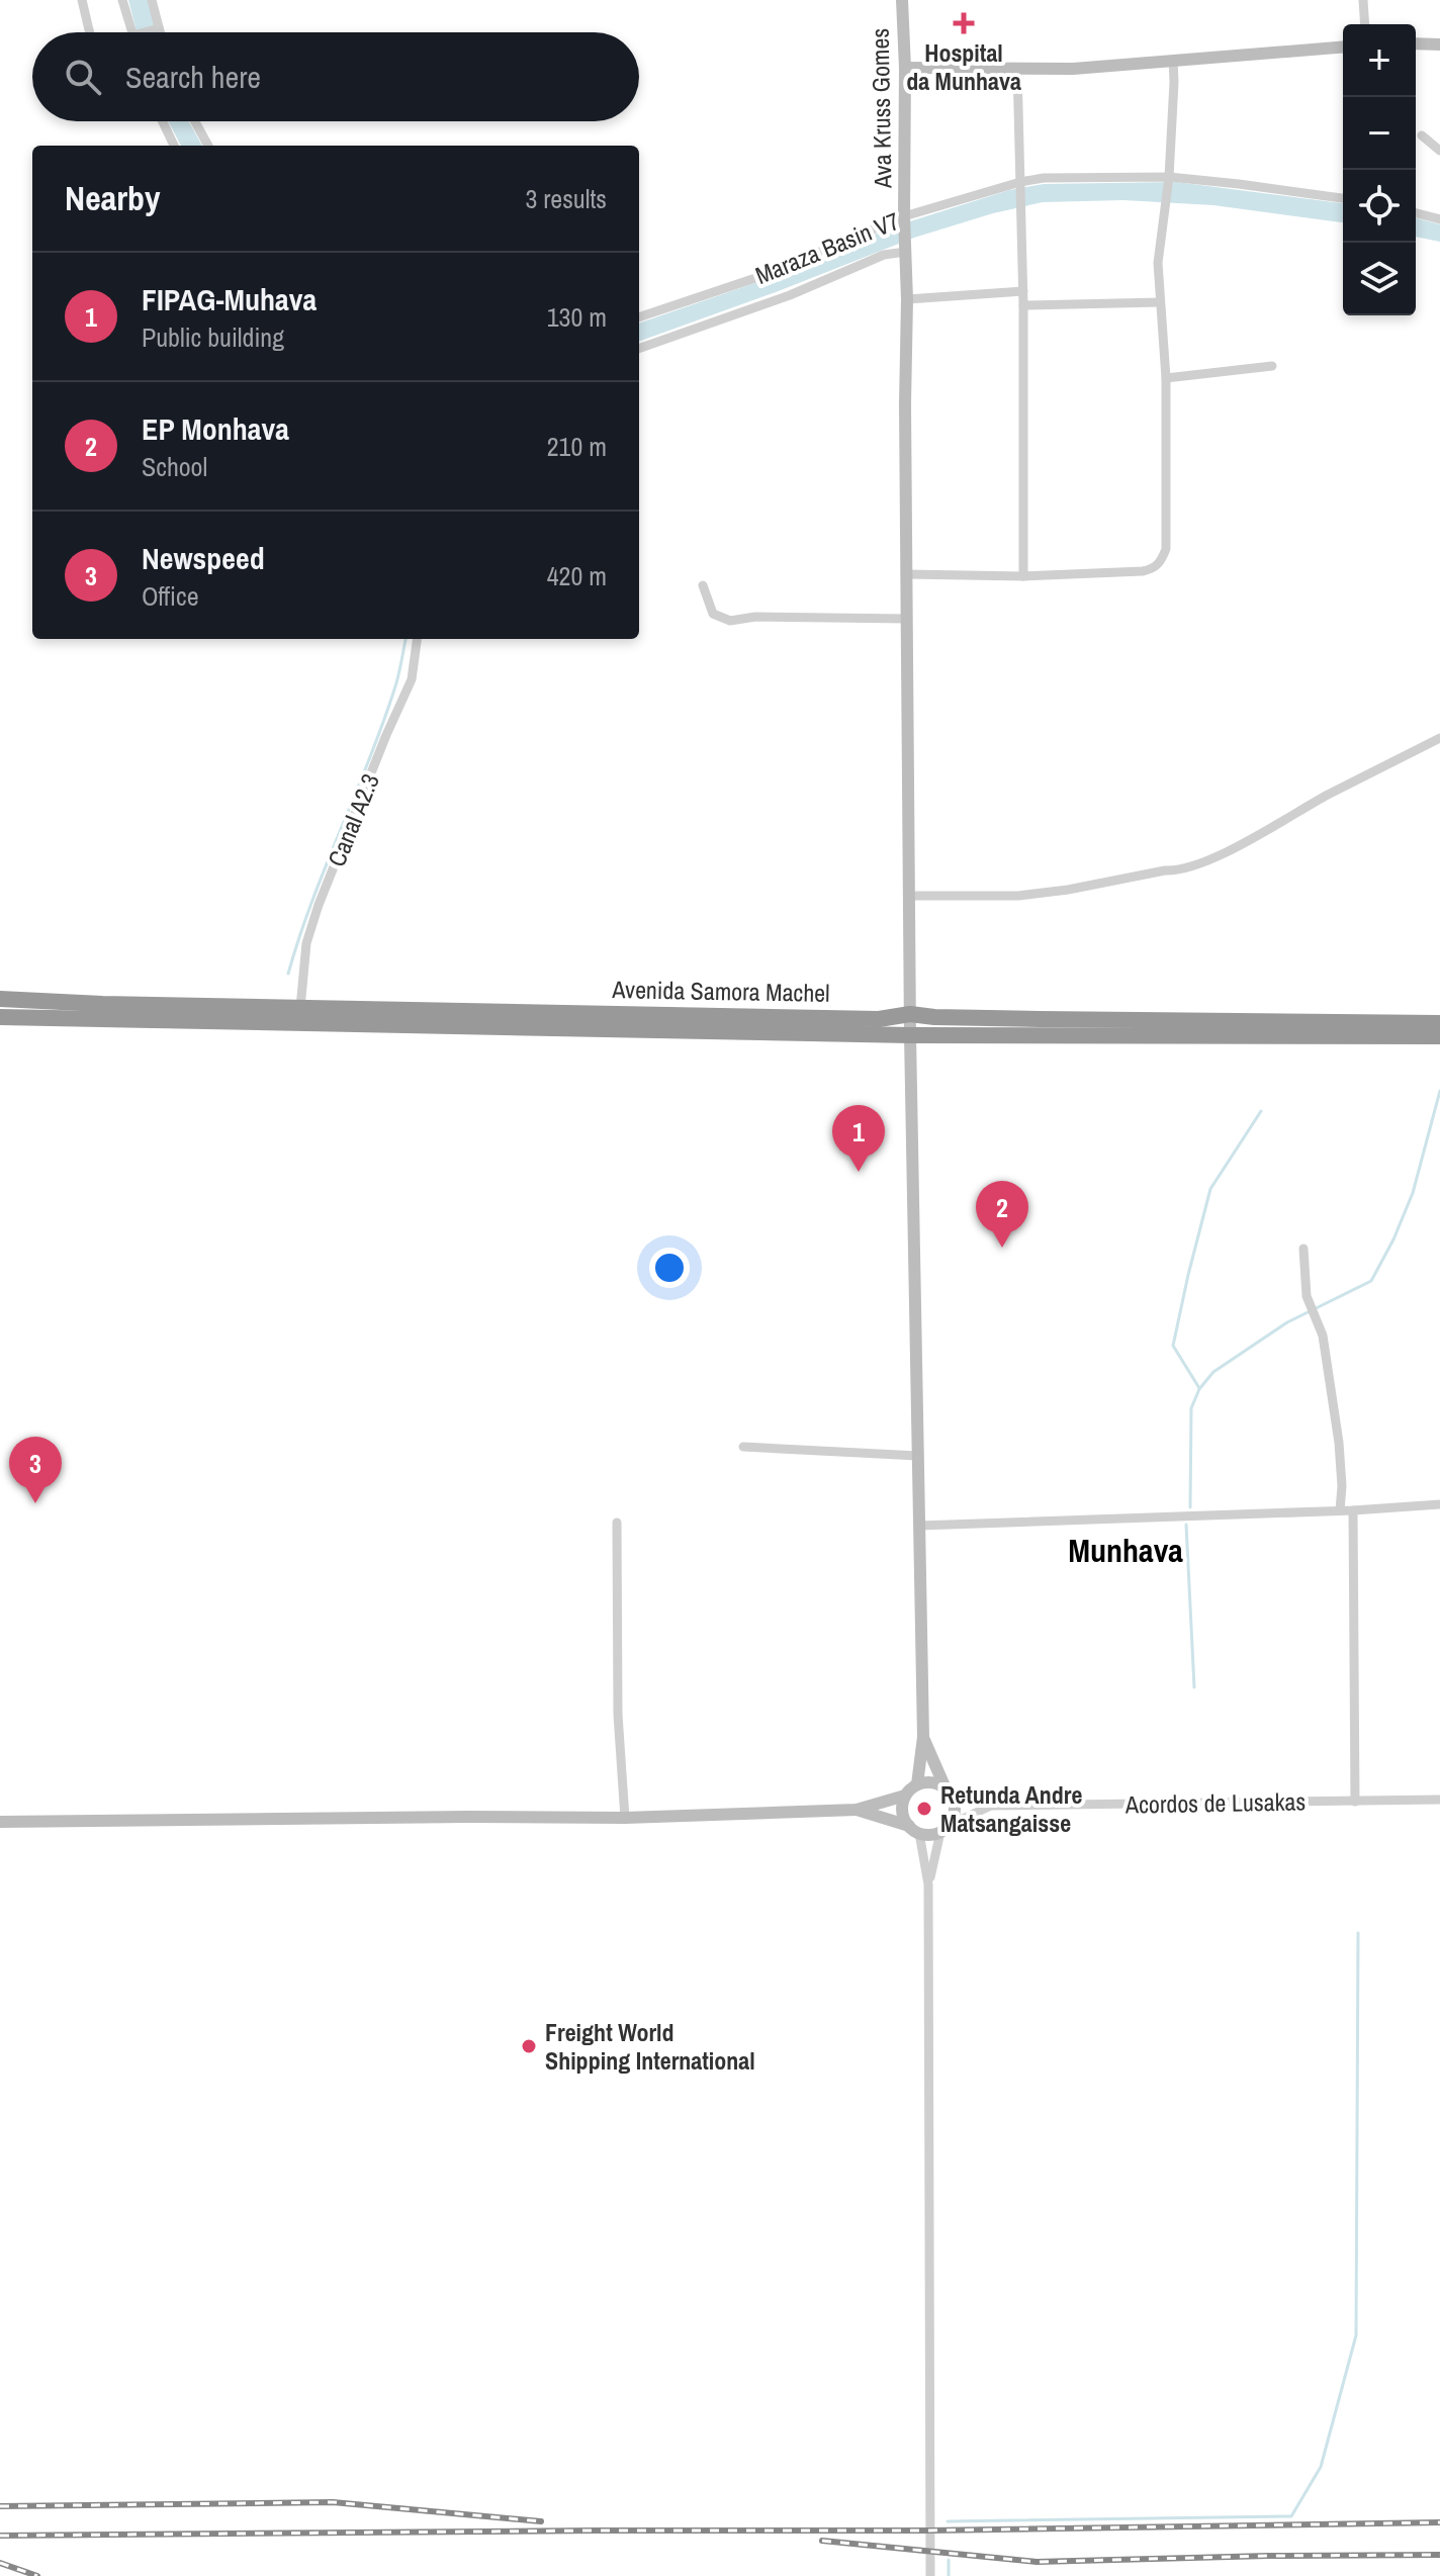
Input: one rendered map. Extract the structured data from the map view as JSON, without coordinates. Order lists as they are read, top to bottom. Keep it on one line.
{"streets":{"highway":["Avenida Samora Machel"],"main road":["Ava Kruss Gomes"],"street":["Maraza Basin V7","Canal A2.3","Acordos de Lusakas"]},"crossings":[["Ava Kruss Gomes","Maraza Basin V7"],["Ava Kruss Gomes","Avenida Samora Machel"],["Canal A2.3","Avenida Samora Machel"]],"districts":["Munhava"],"places":{"health":["Hospital da Munhava"],"other":["Retunda Andre Matsangaisse","Freight World Shipping International"]},"page":{"map_buttons":["+","−"],"search":"Search here","heading":["Nearby","3 results"],"list":[{"mark":"1","name":"FIPAG-Muhava","note":"Public building","value":"130 m"},{"mark":"2","name":"EP Monhava","note":"School","value":"210 m"},{"mark":"3","name":"Newspeed","note":"Office","value":"420 m"}],"pins":["1","2","3"]}}
